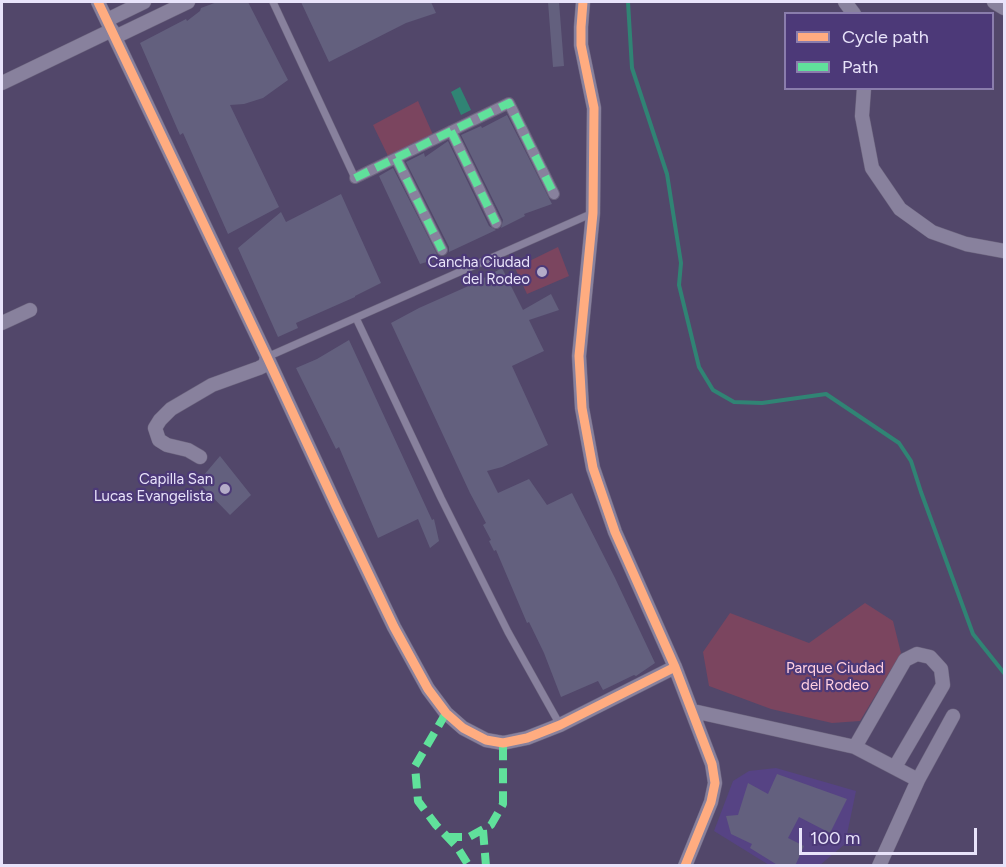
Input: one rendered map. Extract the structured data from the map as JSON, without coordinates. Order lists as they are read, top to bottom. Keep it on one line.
{"parks":["Parque Ciudad del Rodeo"],"places":["Cancha Ciudad del Rodeo","Capilla San Lucas Evangelista"],"legend":["Cycle path","Path"],"scale_bar":"100 m"}
